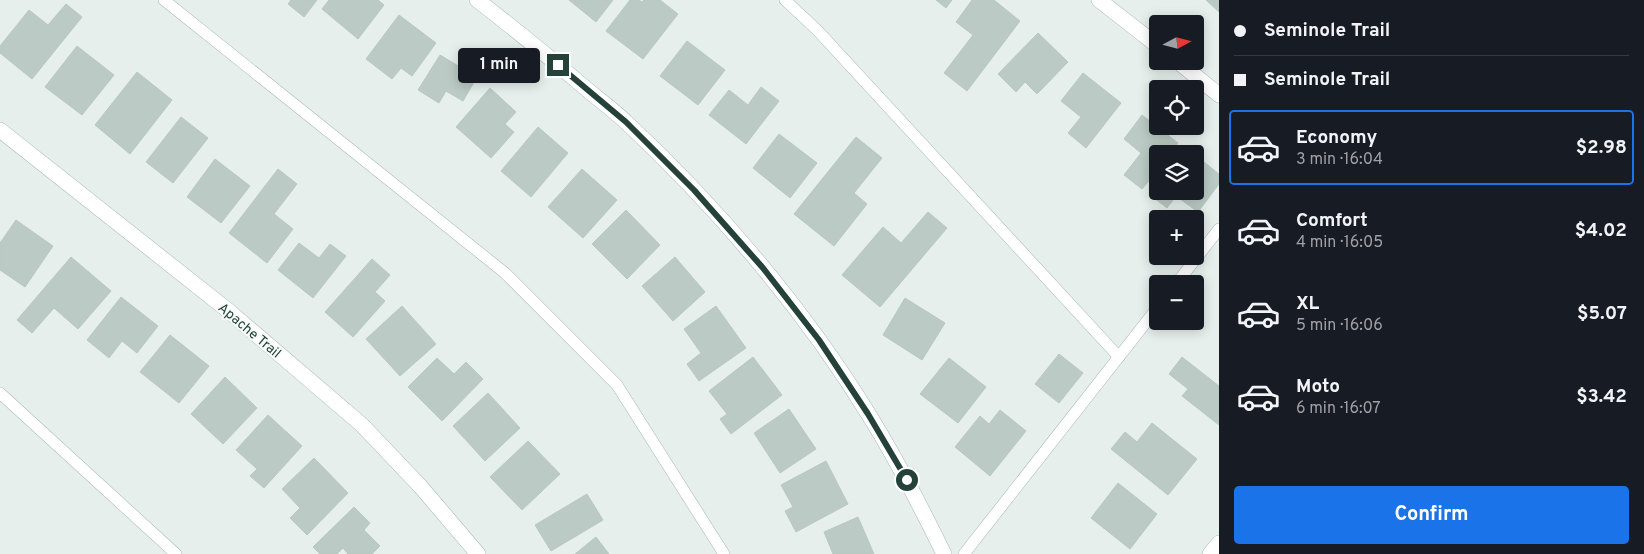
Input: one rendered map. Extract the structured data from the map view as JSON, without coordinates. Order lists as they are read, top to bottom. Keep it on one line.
{"streets":{"street":["Apache Trail"]},"north":"right","page":{"banner":["Seminole Trail","Seminole Trail"],"map_buttons":["+","−"],"bubble":"1 min","list":[{"name":"Economy","note":"3 min · 16:04","value":"$2.98"},{"name":"Comfort","note":"4 min · 16:05","value":"$4.02"},{"name":"XL","note":"5 min · 16:06","value":"$5.07"},{"name":"Moto","note":"6 min · 16:07","value":"$3.42"}],"buttons":"Confirm"}}
